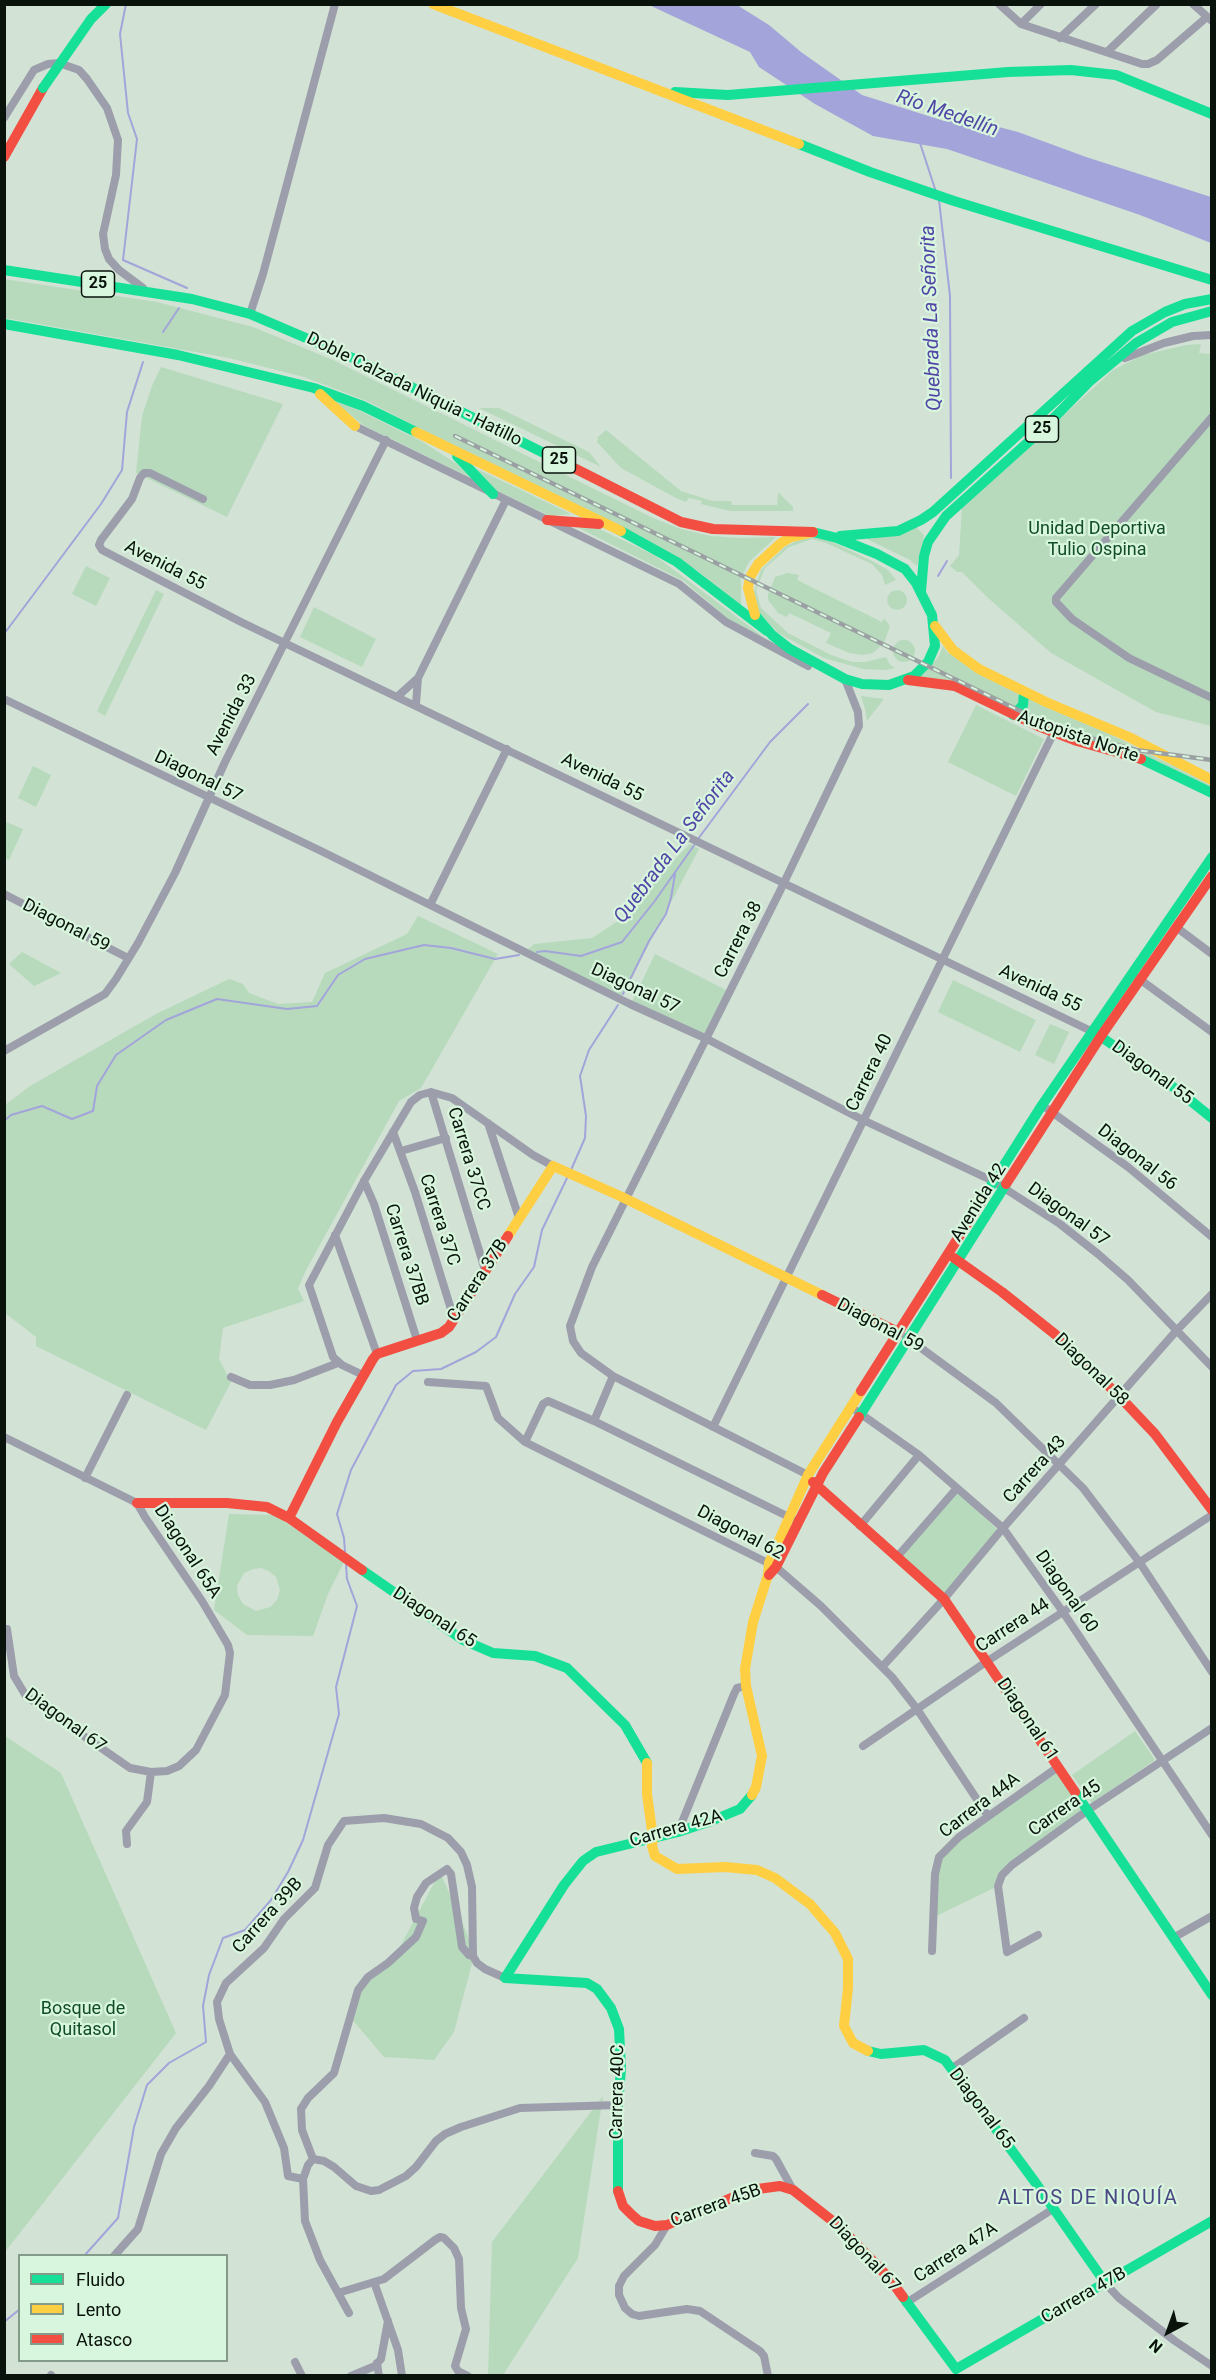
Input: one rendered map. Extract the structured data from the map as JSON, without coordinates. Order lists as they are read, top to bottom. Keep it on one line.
{"streets":{"main road":["25","Doble Calzada Niquia - Hatillo","Autopista Norte","Diagonal 59","Diagonal 55","Avenida 42","Carrera 37B","Diagonal 58","Diagonal 65","Diagonal 61","Diagonal 67","Carrera 42A","Carrera 40C","Carrera 45B","Carrera 47B"],"street":["Avenida 55","Avenida 33","Diagonal 57","Carrera 38","Carrera 40","Diagonal 56","Carrera 37CC","Carrera 37C","Carrera 37BB","Carrera 43","Diagonal 62","Diagonal 65A","Diagonal 60","Carrera 44","Carrera 44A","Carrera 45","Carrera 39B","Carrera 47A"]},"crossings":[["25","Doble Calzada Niquia - Hatillo"],["25","Autopista Norte"],["25","Carrera 38"],["Doble Calzada Niquia - Hatillo","Autopista Norte"],["Doble Calzada Niquia - Hatillo","Carrera 38"],["Avenida 55","Avenida 33"],["Avenida 55","Carrera 38"],["Avenida 55","Carrera 40"],["Avenida 55","Diagonal 55"],["Avenida 55","Avenida 42"],["Avenida 33","Diagonal 57"],["Avenida 33","Diagonal 59"],["Autopista Norte","Carrera 38"],["Autopista Norte","Carrera 40"],["Diagonal 57","Carrera 38"],["Diagonal 57","Carrera 40"],["Diagonal 57","Avenida 42"],["Diagonal 57","Carrera 43"],["Diagonal 59","Carrera 38"],["Diagonal 59","Carrera 40"],["Diagonal 59","Carrera 37CC"],["Diagonal 59","Avenida 42"],["Diagonal 59","Carrera 37BB"],["Diagonal 59","Carrera 37B"],["Diagonal 59","Carrera 43"],["Diagonal 59","Carrera 44"],["Diagonal 55","Avenida 42"],["Diagonal 56","Avenida 42"],["Carrera 37CC","Carrera 37BB"],["Carrera 37CC","Carrera 37B"],["Avenida 42","Diagonal 58"],["Avenida 42","Diagonal 62"],["Avenida 42","Diagonal 60"],["Avenida 42","Diagonal 61"],["Avenida 42","Carrera 42A"],["Carrera 37C","Carrera 37BB"],["Carrera 37C","Carrera 37B"],["Carrera 37BB","Carrera 37B"],["Diagonal 58","Carrera 43"],["Diagonal 58","Carrera 44"],["Carrera 43","Diagonal 62"],["Carrera 43","Diagonal 60"],["Carrera 43","Diagonal 61"],["Diagonal 62","Carrera 44"],["Diagonal 62","Carrera 44A"],["Diagonal 62","Carrera 42A"],["Diagonal 65A","Diagonal 65"],["Diagonal 65A","Diagonal 67"],["Diagonal 60","Carrera 44"],["Diagonal 60","Carrera 45"],["Diagonal 65","Carrera 42A"],["Diagonal 65","Carrera 47A"],["Diagonal 65","Carrera 47B"],["Carrera 44","Diagonal 61"],["Diagonal 61","Carrera 44A"],["Diagonal 61","Carrera 45"],["Diagonal 67","Carrera 45B"],["Diagonal 67","Carrera 47A"],["Diagonal 67","Carrera 47B"],["Carrera 42A","Carrera 40C"],["Carrera 39B","Carrera 40C"],["Carrera 40C","Carrera 45B"]],"districts":["ALTOS DE NIQUÍA"],"water":["Río Medellín","Quebrada La Señorita"],"parks":["Unidad Deportiva Tulio Ospina","Bosque de Quitasol"],"legend":["Fluido","Lento","Atasco"],"north":"bottom left"}
